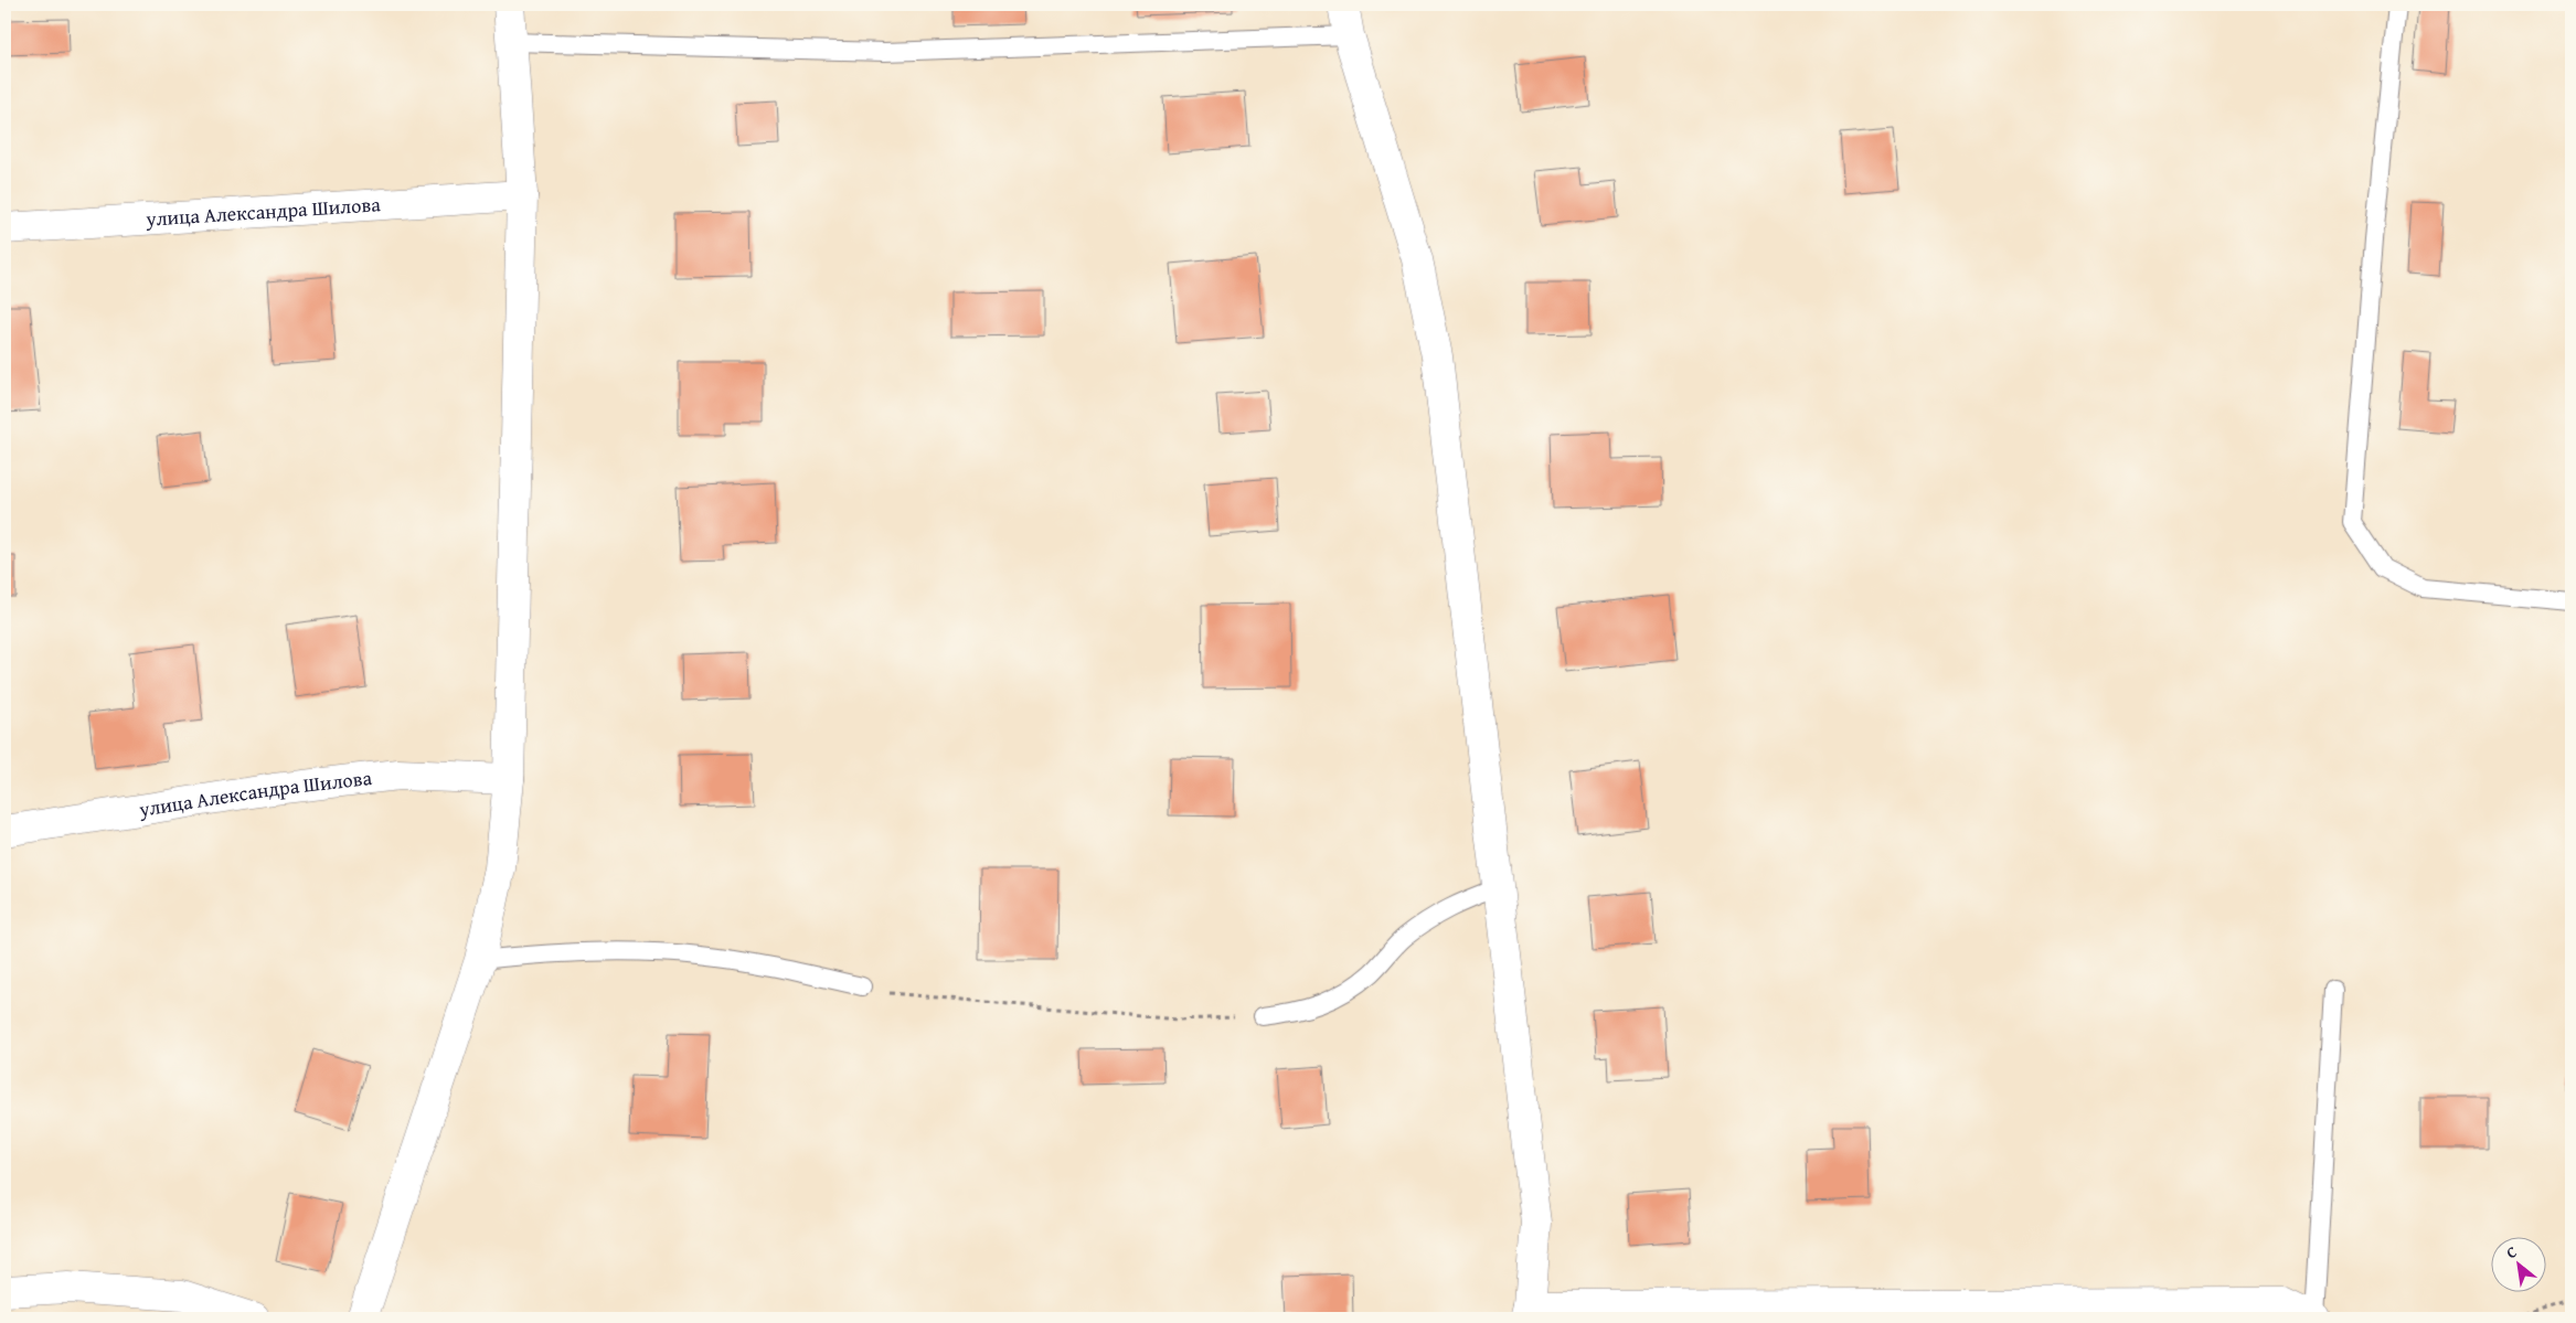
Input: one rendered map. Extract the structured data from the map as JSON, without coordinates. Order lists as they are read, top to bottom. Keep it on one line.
{"streets":{"street":["улица Александра Шилова"]},"north":"top left"}
